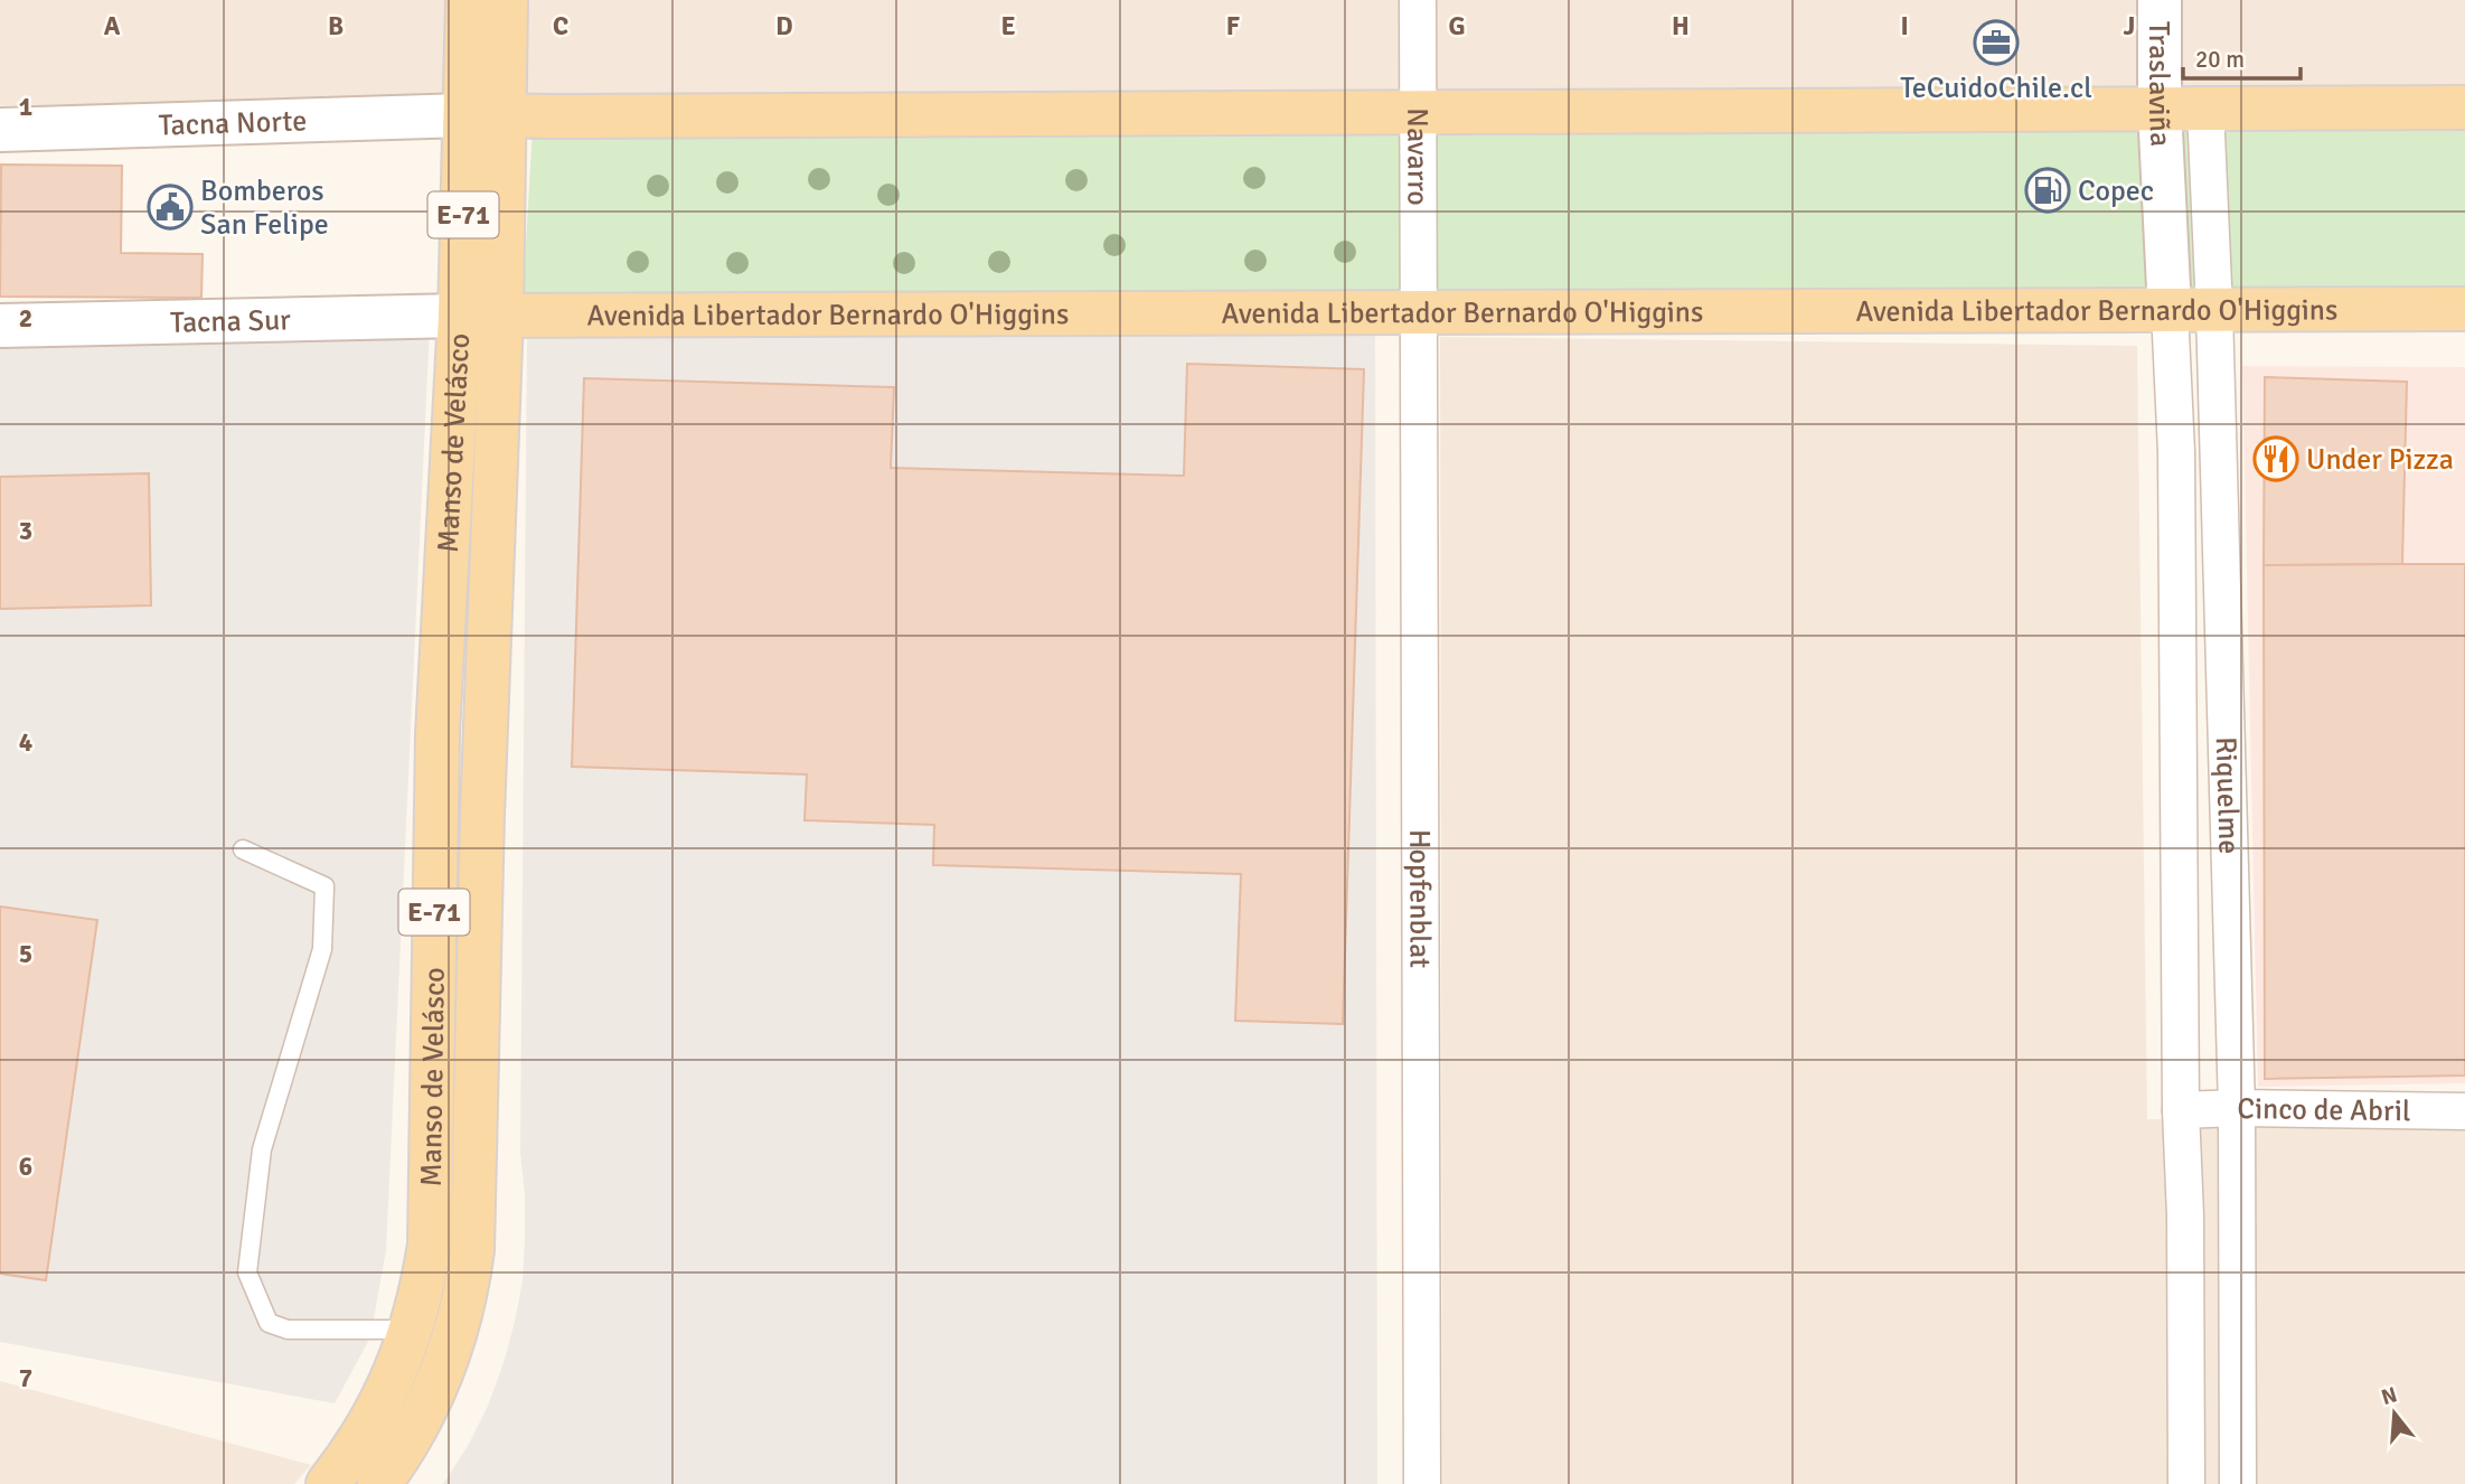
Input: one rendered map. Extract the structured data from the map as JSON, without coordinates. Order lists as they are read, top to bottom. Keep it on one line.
{"streets":{"main road":["E-71","Avenida Libertador Bernardo O'Higgins","Manso de Velásco"],"street":["Traslaviña","Tacna Norte","Navarro","Tacna Sur","Riquelme","Hopfenblat","Cinco de Abril"]},"crossings":[["Traslaviña","Avenida Libertador Bernardo O'Higgins"],["Traslaviña","Riquelme"],["Tacna Norte","E-71"],["Navarro","Avenida Libertador Bernardo O'Higgins"],["Navarro","Hopfenblat"],["E-71","Avenida Libertador Bernardo O'Higgins"],["E-71","Tacna Sur"],["E-71","Manso de Velásco"],["Avenida Libertador Bernardo O'Higgins","Tacna Sur"],["Avenida Libertador Bernardo O'Higgins","Manso de Velásco"],["Avenida Libertador Bernardo O'Higgins","Riquelme"],["Avenida Libertador Bernardo O'Higgins","Hopfenblat"],["Tacna Sur","Manso de Velásco"],["Riquelme","Cinco de Abril"]],"places":{"office":["TeCuidoChile.cl"],"fuel station":["Copec"],"public building":["Bomberos San Felipe"],"restaurant":["Under Pizza"]},"scale_bar":"20 m","north":"top","grid":{"columns":["A","B","C","D","E","F","G","H","I","J"],"rows":["1","2","3","4","5","6","7"]}}
